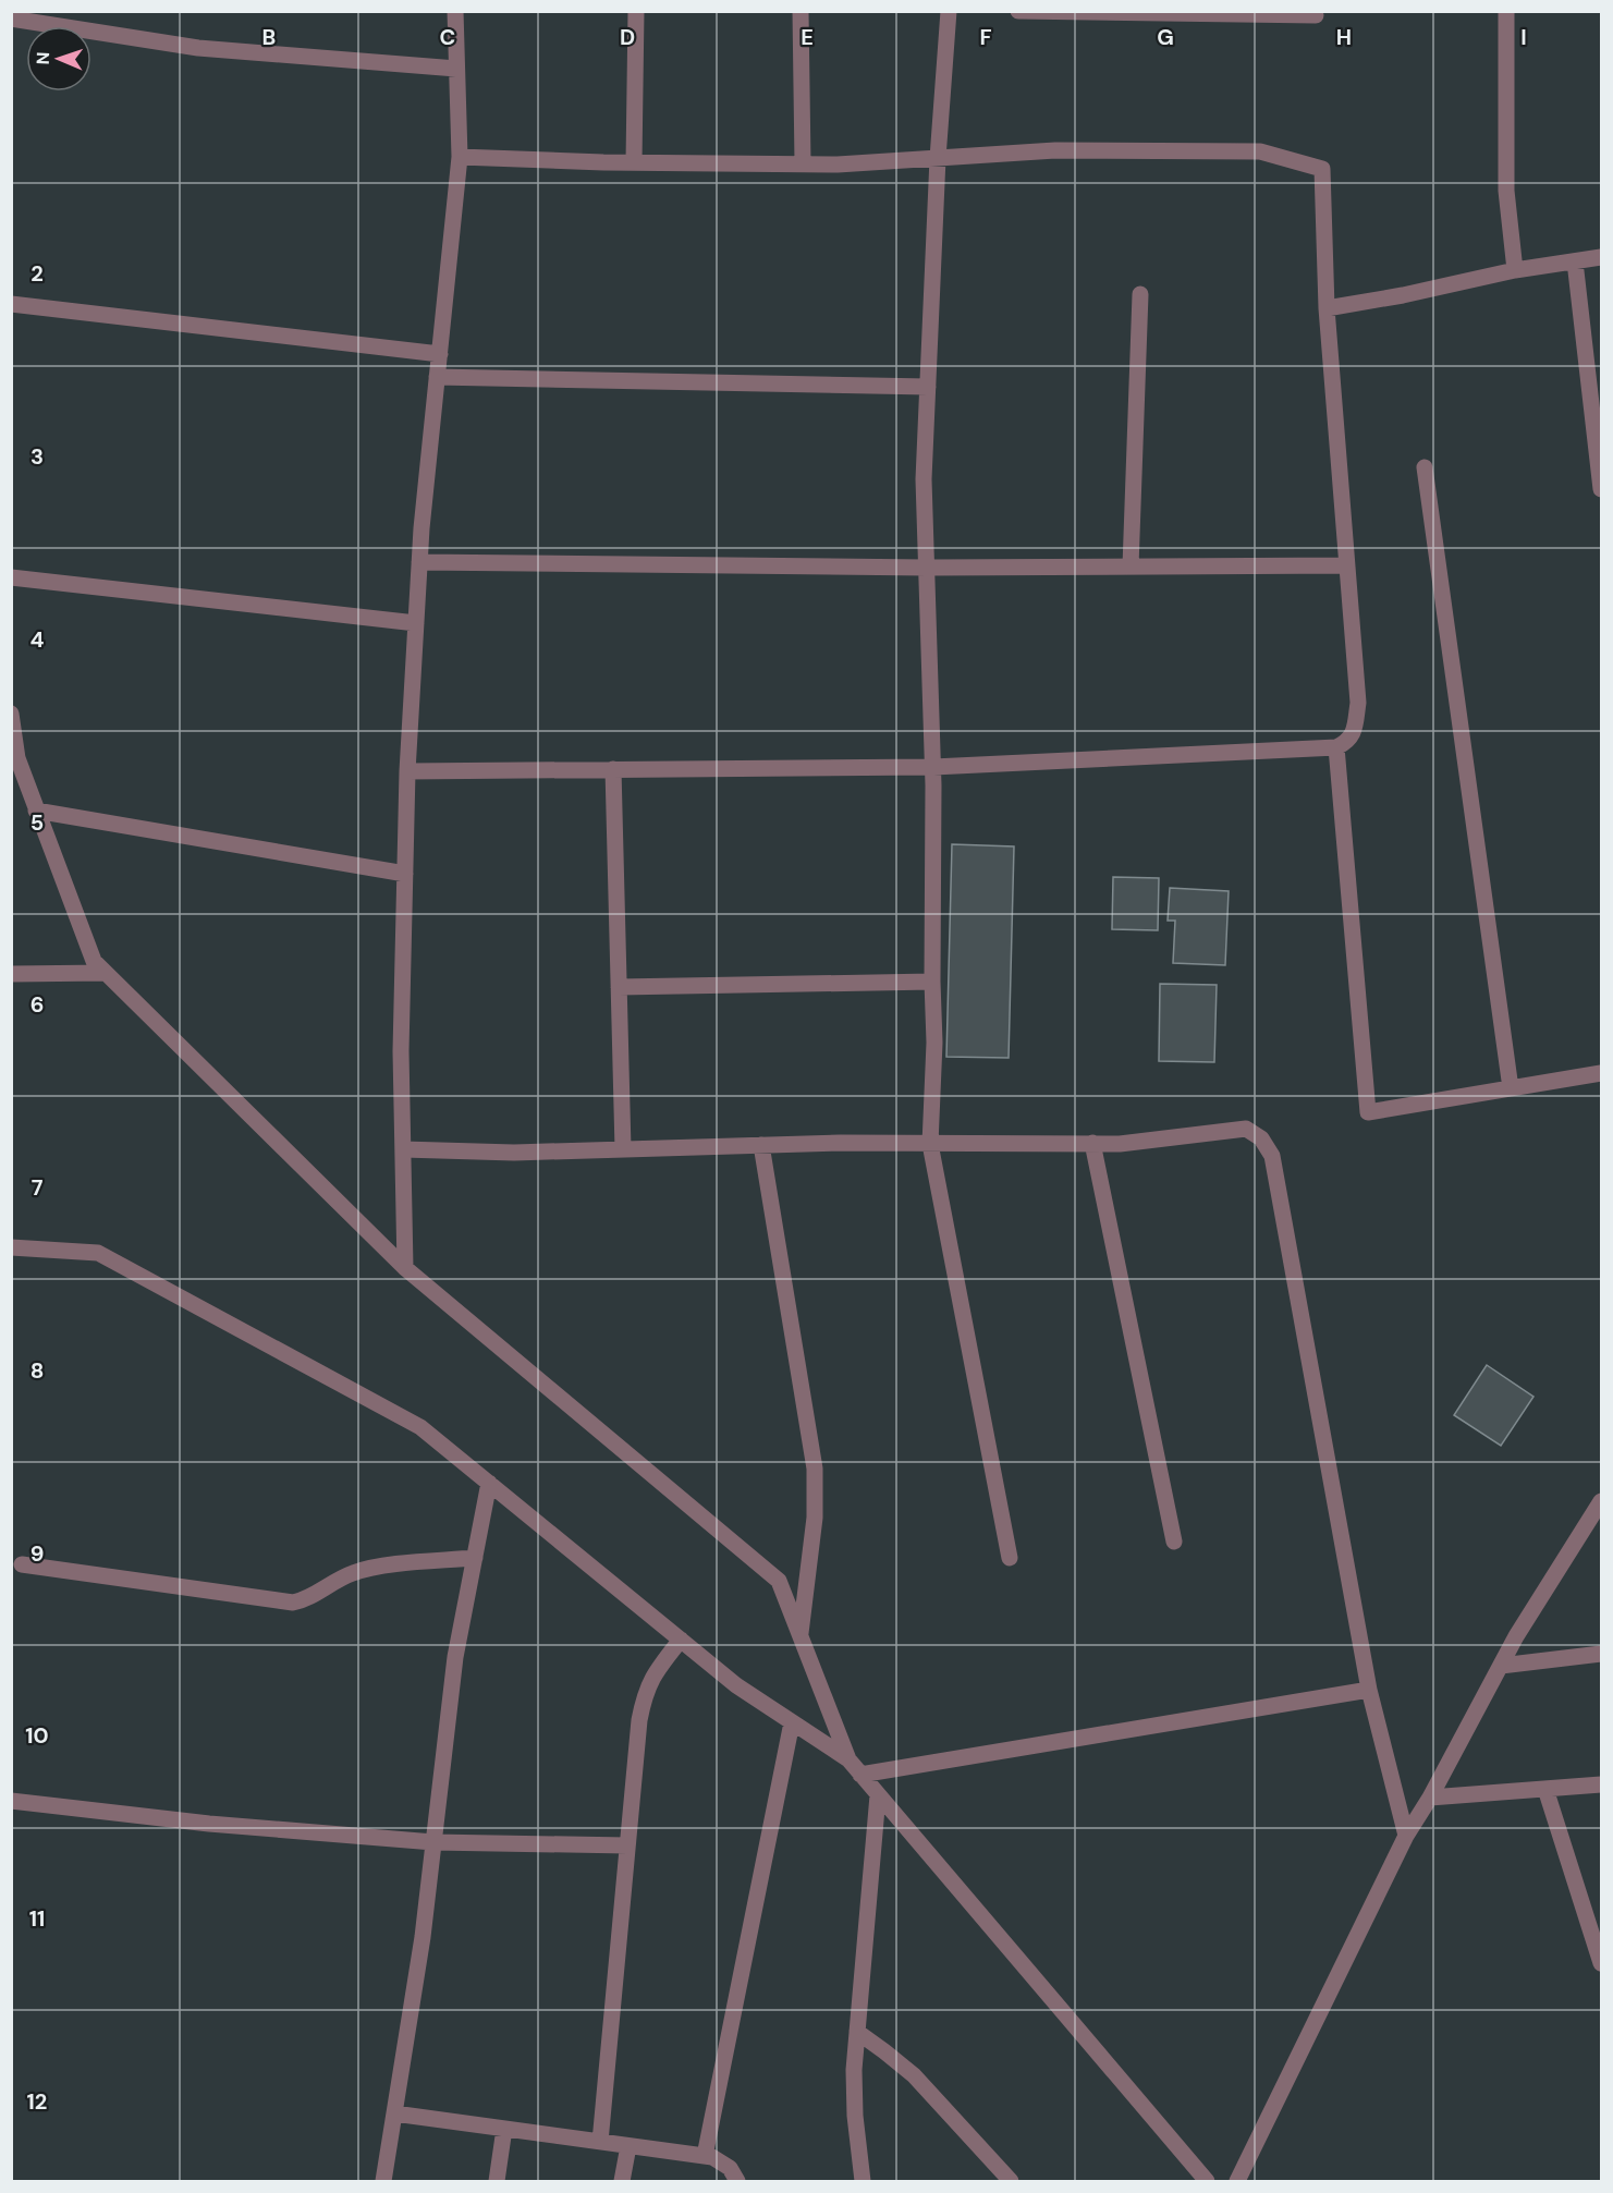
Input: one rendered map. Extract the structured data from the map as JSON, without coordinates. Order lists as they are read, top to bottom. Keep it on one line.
{"north":"left","grid":{"columns":["B","C","D","E","F","G","H","I"],"rows":["2","3","4","5","6","7","8","9","10","11","12"]}}
